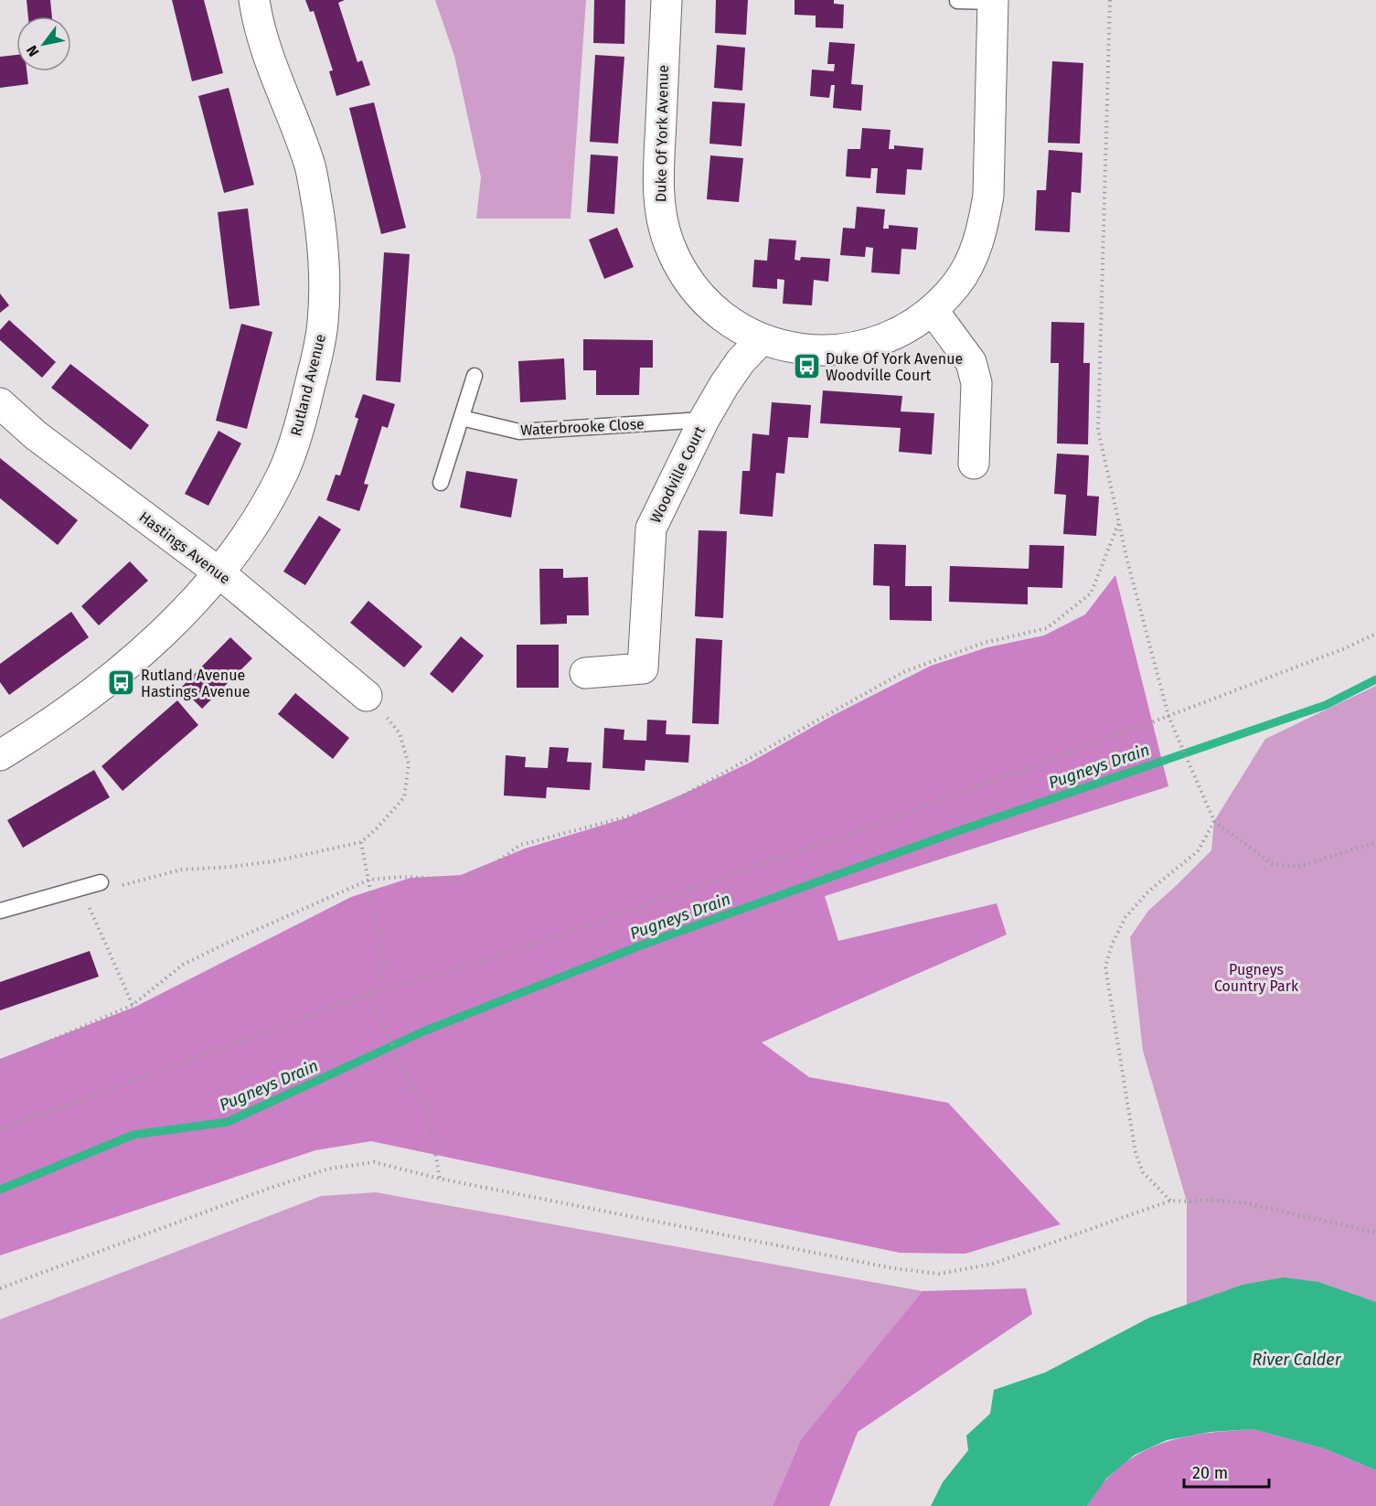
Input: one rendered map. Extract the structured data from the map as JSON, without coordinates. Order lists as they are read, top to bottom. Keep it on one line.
{"streets":{"street":["Duke Of York Avenue","Rutland Avenue","Woodville Court","Hastings Avenue"],"lane":["Waterbrooke Close"]},"crossings":[["Duke Of York Avenue","Woodville Court"],["Rutland Avenue","Hastings Avenue"],["Waterbrooke Close","Woodville Court"]],"water":["Pugneys Drain","River Calder"],"parks":["Pugneys Country Park"],"places":{"bus stop":["Duke Of York Avenue Woodville Court","Rutland Avenue Hastings Avenue"]},"scale_bar":"20 m","north":"bottom left"}
